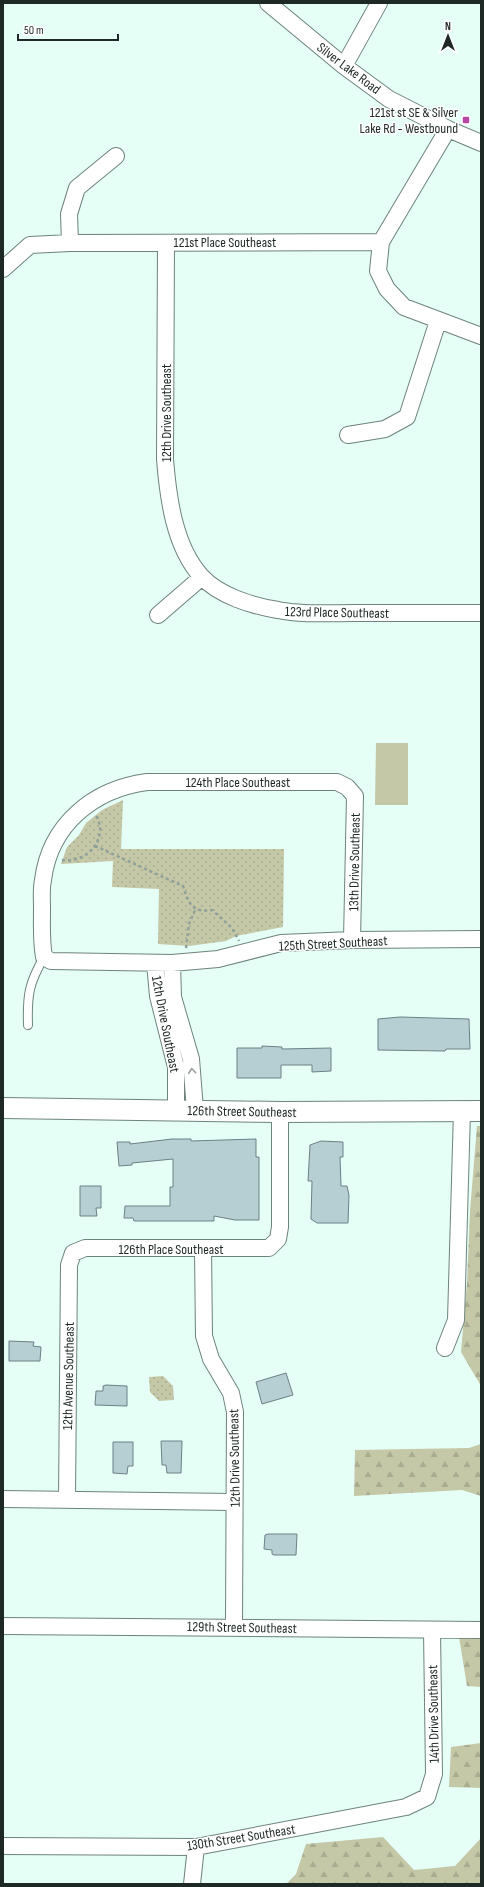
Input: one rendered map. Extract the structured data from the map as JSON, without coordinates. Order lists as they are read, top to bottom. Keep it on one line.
{"streets":{"street":["Silver Lake Road","121st Place Southeast","12th Drive Southeast","123rd Place Southeast","124th Place Southeast","13th Drive Southeast","125th Street Southeast","126th Street Southeast","126th Place Southeast","12th Avenue Southeast","129th Street Southeast","14th Drive Southeast","130th Street Southeast"]},"crossings":[["121st Place Southeast","12th Drive Southeast"],["12th Drive Southeast","123rd Place Southeast"],["12th Drive Southeast","125th Street Southeast"],["12th Drive Southeast","126th Street Southeast"],["12th Drive Southeast","126th Place Southeast"],["12th Drive Southeast","129th Street Southeast"],["124th Place Southeast","13th Drive Southeast"],["13th Drive Southeast","125th Street Southeast"],["126th Street Southeast","126th Place Southeast"],["126th Place Southeast","12th Avenue Southeast"],["129th Street Southeast","14th Drive Southeast"],["14th Drive Southeast","130th Street Southeast"]],"places":{"transit":["121st st SE & Silver Lake Rd - Westbound"]},"scale_bar":"50 m","north":"top"}
